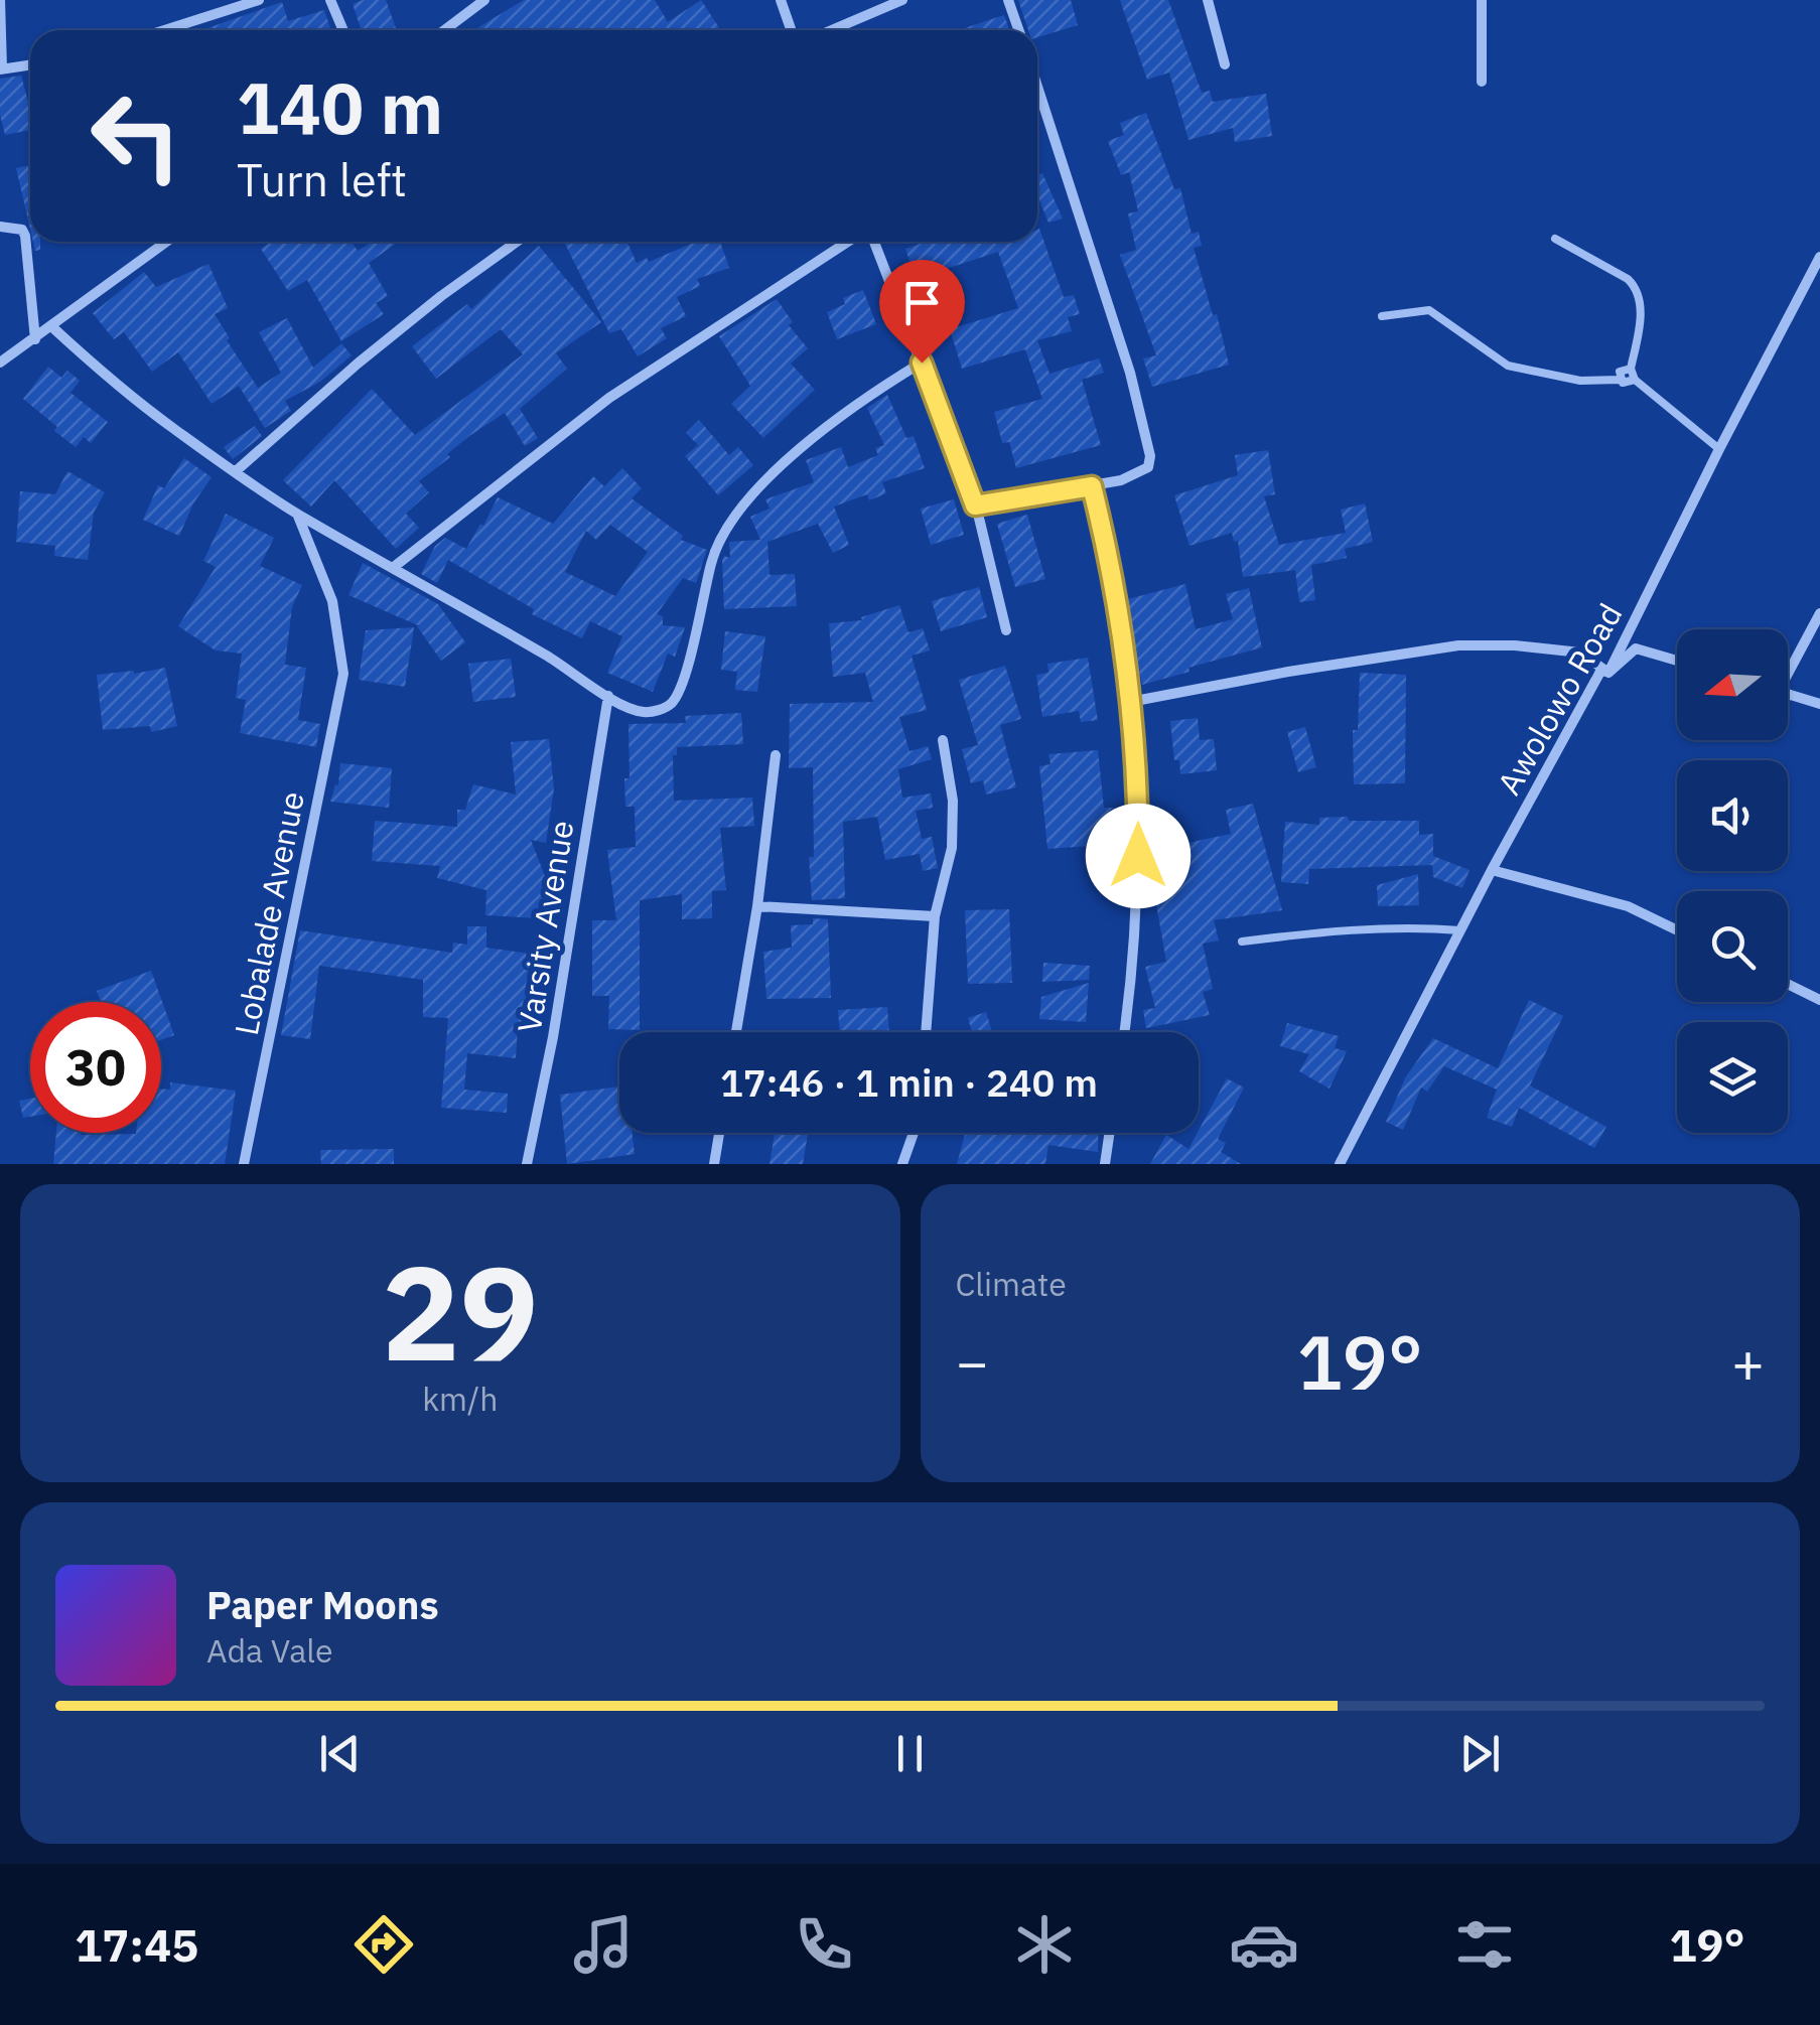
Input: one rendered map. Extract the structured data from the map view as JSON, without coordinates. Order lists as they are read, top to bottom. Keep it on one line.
{"streets":{"street":["Awolowo Road","Lobalade Avenue","Varsity Avenue"]},"north":"left","page":{"turn":["140 m","Turn left"],"limit":"30","trip":"17:46 · 1 min · 240 m","tile":[["29","km/h"],"Climate"],"heat":["−","19°","+"],"song":["Paper Moons","Ada Vale"],"tabs":["17:45","19°"]}}
